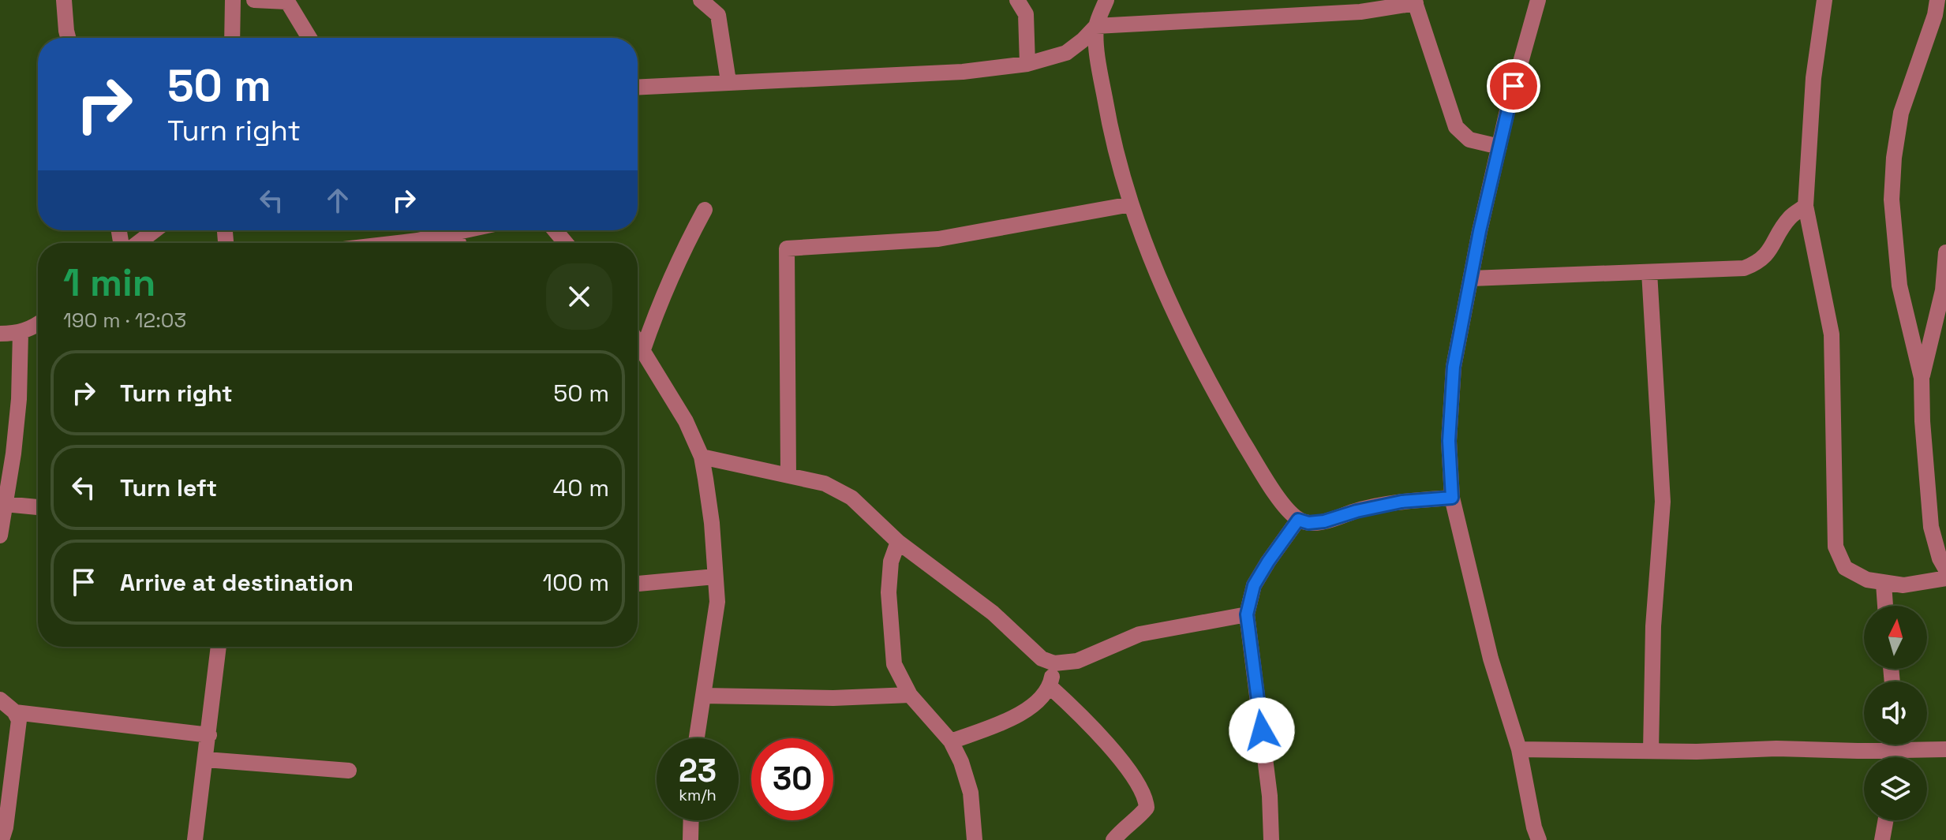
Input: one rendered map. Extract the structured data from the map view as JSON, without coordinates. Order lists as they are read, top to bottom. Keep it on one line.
{"north":"top","page":{"turn":["50 m","Turn right"],"heading":["1 min","190 m · 12:03"],"list":[{"name":"Turn right","value":"50 m"},{"name":"Turn left","value":"40 m"},{"name":"Arrive at destination","value":"100 m"}],"speed":"23 km/h","limit":"30"}}
